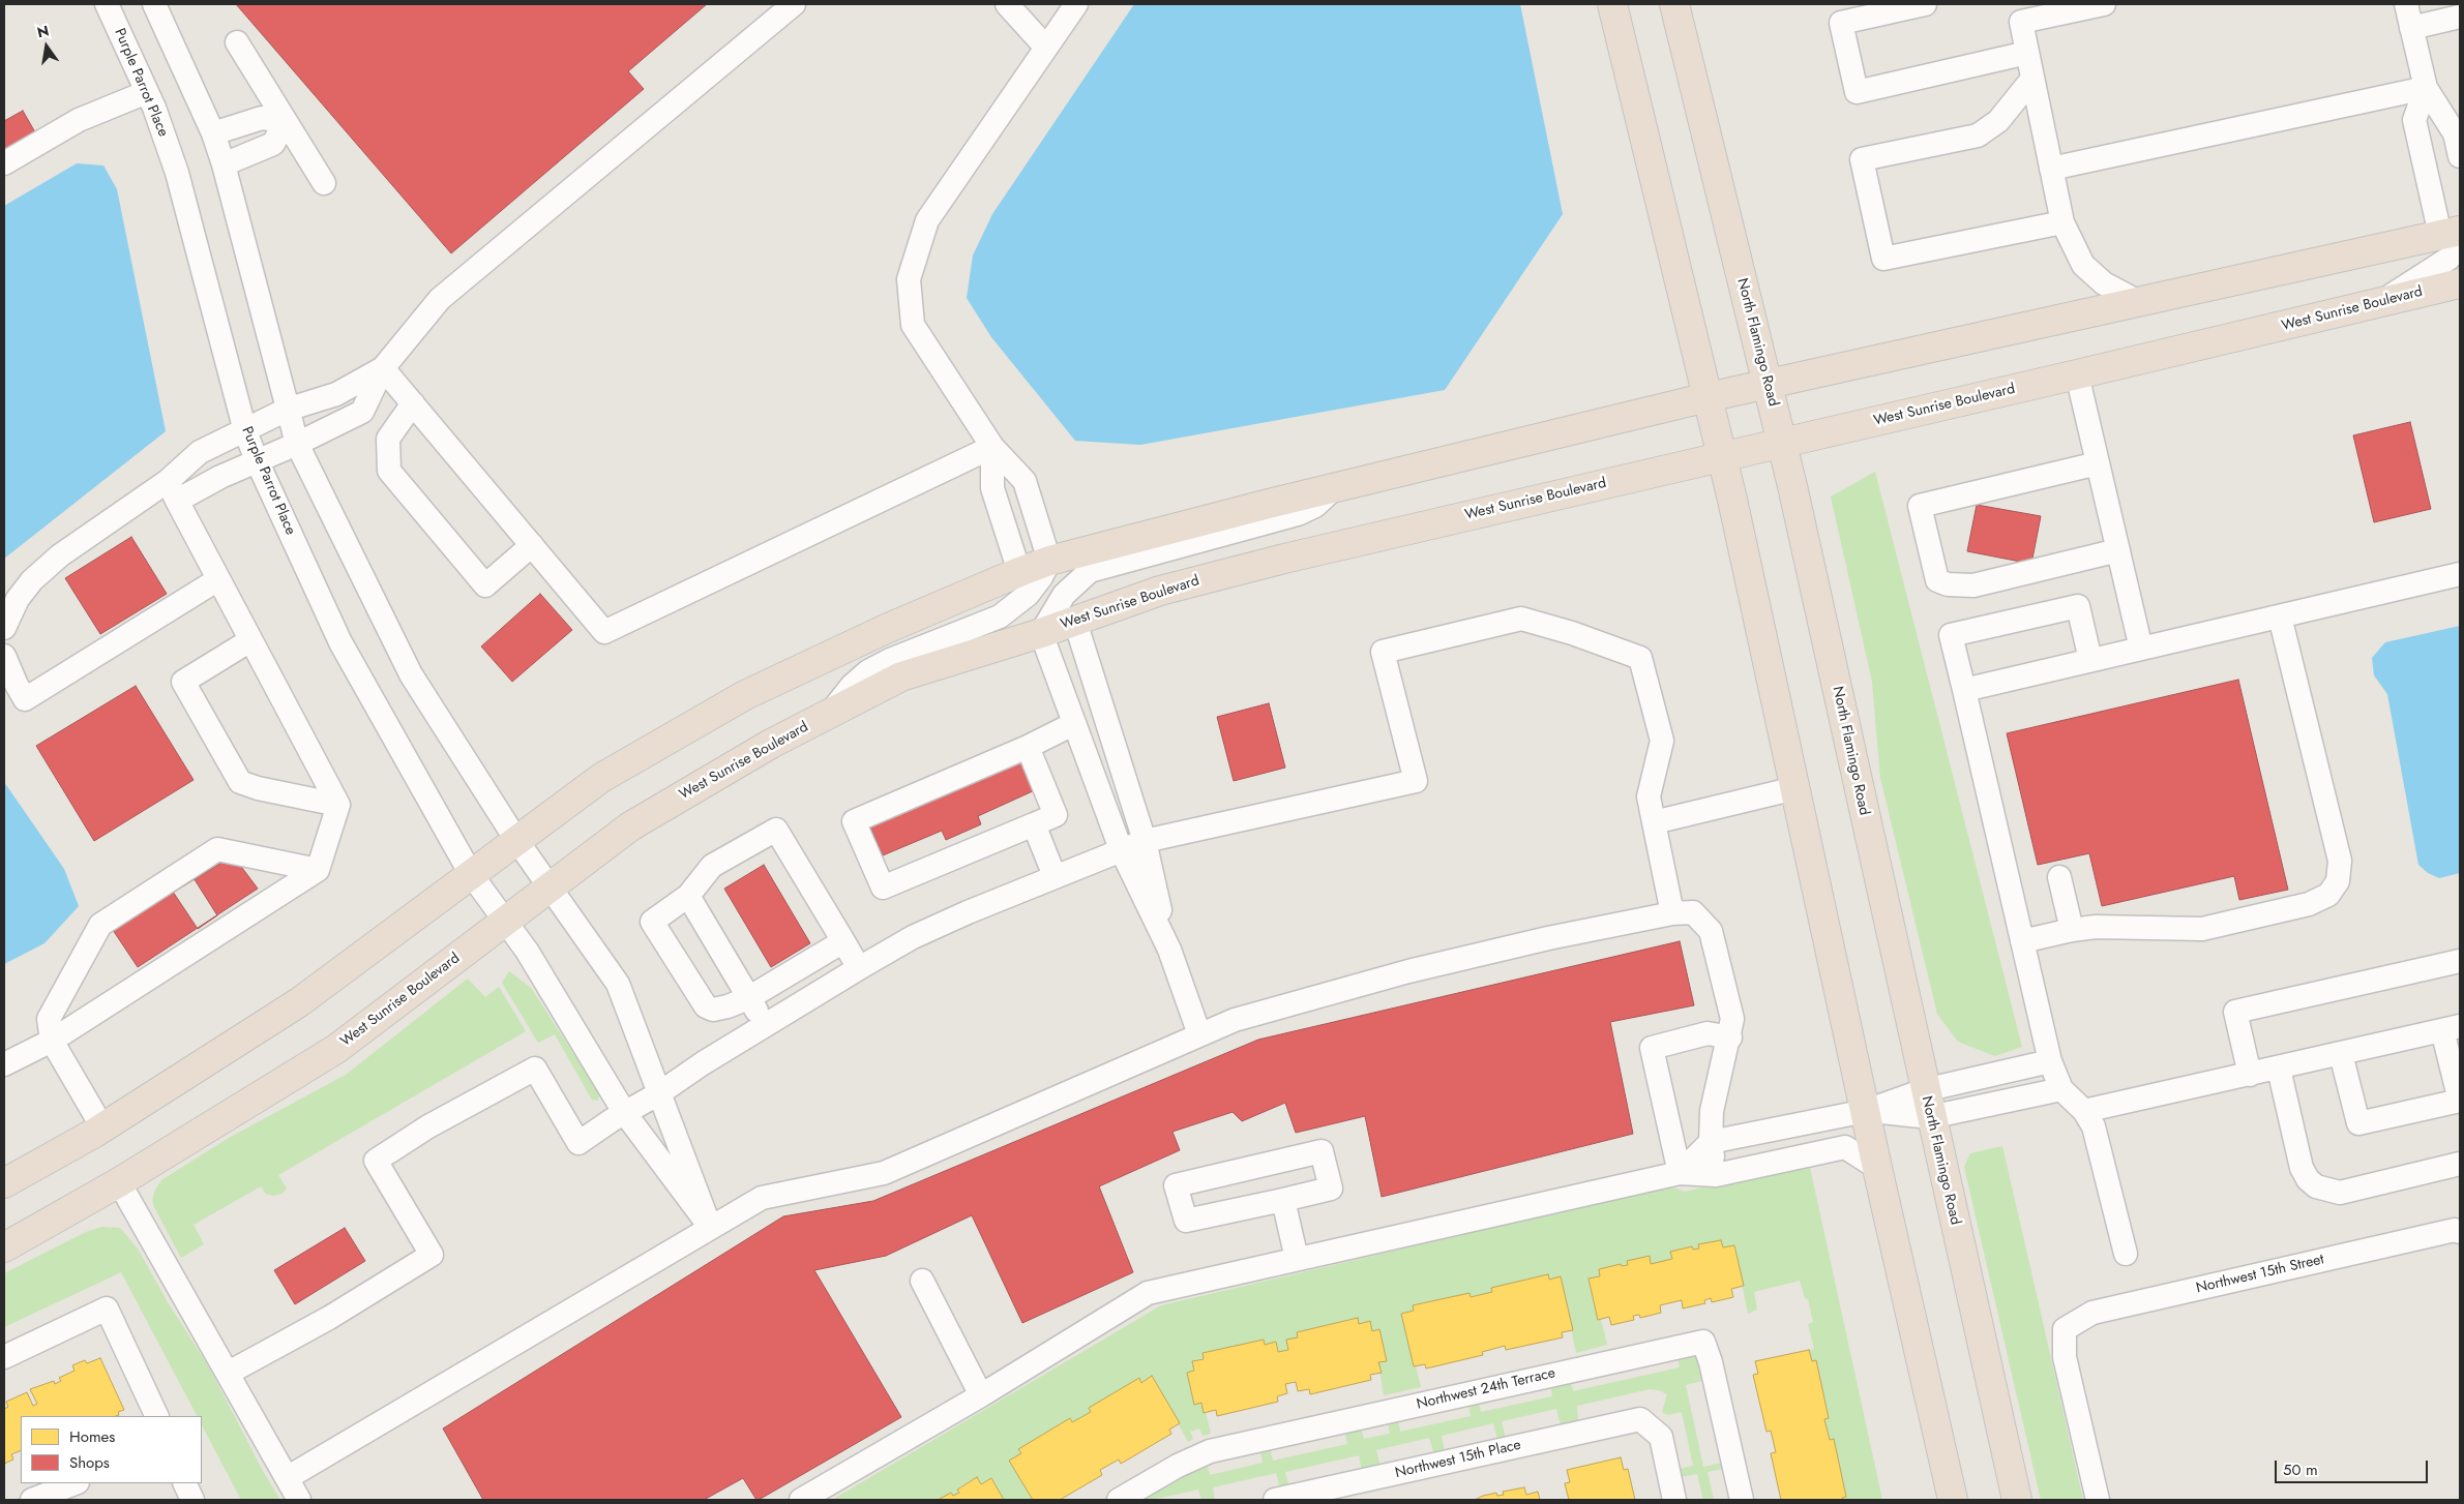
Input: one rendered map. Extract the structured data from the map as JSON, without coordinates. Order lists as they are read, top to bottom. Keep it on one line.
{"streets":{"highway":["West Sunrise Boulevard","North Flamingo Road"],"street":["Purple Parrot Place","Northwest 15th Street","Northwest 24th Terrace","Northwest 15th Place"]},"crossings":[["Purple Parrot Place","West Sunrise Boulevard"],["West Sunrise Boulevard","North Flamingo Road"]],"legend":["Homes","Shops"],"scale_bar":"50 m","north":"top"}
